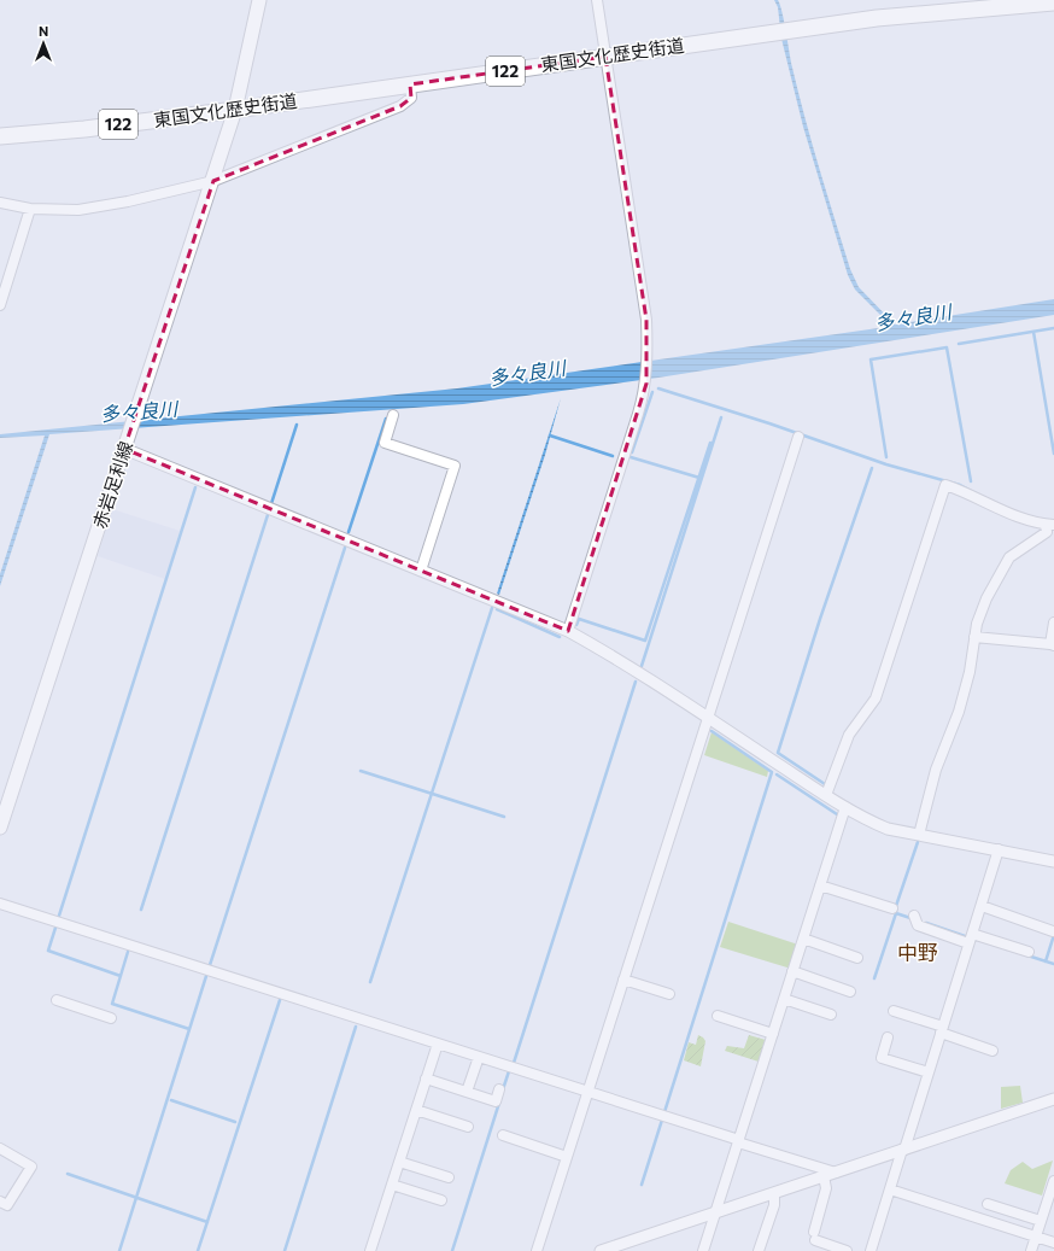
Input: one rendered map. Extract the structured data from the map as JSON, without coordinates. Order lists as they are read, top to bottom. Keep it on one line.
{"streets":{"highway":["東国文化歴史街道","122"],"main road":["赤岩足利線"]},"crossings":[["東国文化歴史街道","赤岩足利線"]],"districts":["中野"],"water":["多々良川"],"north":"top"}
